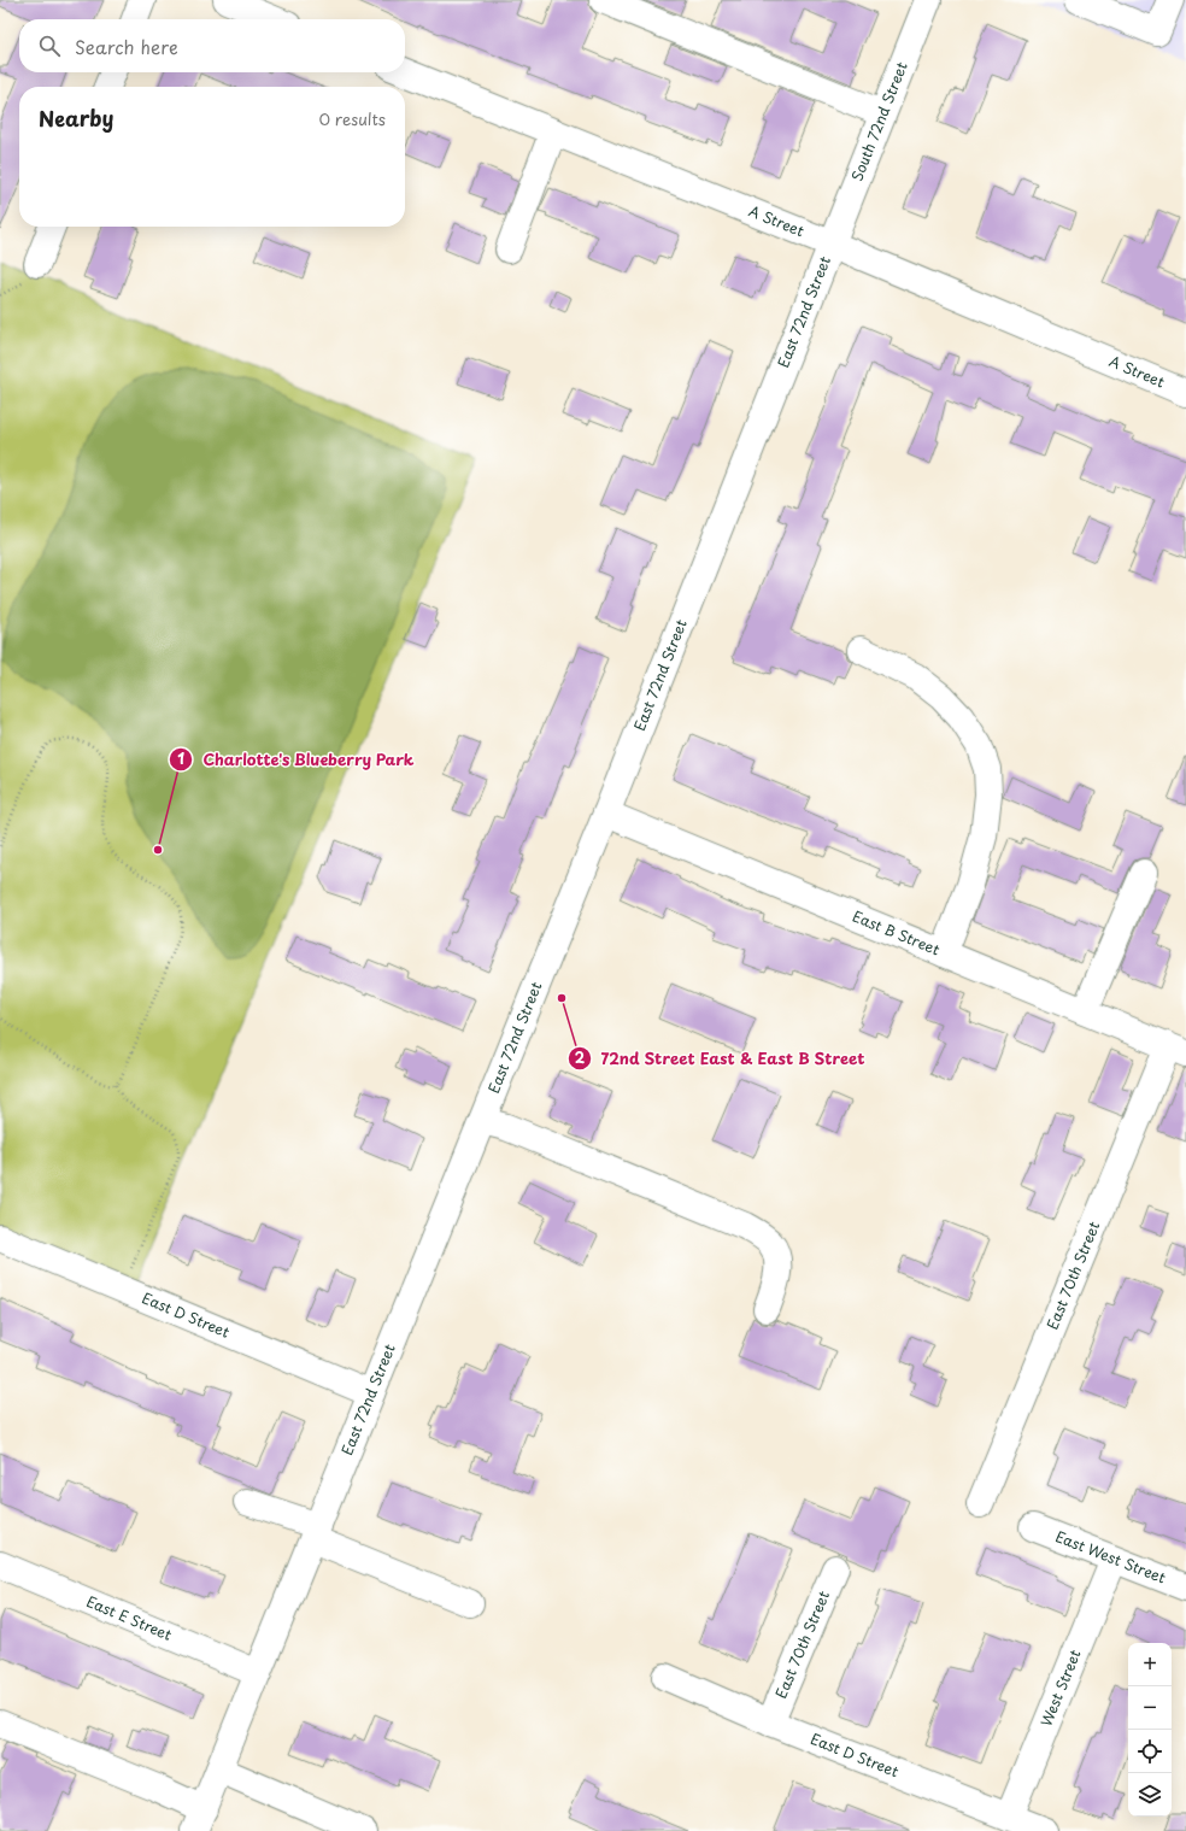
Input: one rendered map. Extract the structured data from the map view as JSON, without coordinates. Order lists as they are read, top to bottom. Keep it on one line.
{"streets":{"street":["South 72nd Street","A Street","East 72nd Street","East B Street","East 70th Street","East D Street","East West Street","East E Street","West Street"]},"crossings":[["South 72nd Street","A Street"],["South 72nd Street","East 72nd Street"],["A Street","East 72nd Street"],["East 72nd Street","East B Street"],["East 72nd Street","East D Street"],["East 72nd Street","East E Street"],["East B Street","East 70th Street"],["East 70th Street","East D Street"],["East D Street","West Street"],["East West Street","West Street"]],"places":["Charlotte's Blueberry Park","72nd Street East & East B Street"],"page":{"search":"Search here","heading":["Nearby","0 results"],"map_buttons":["+","−"]}}
